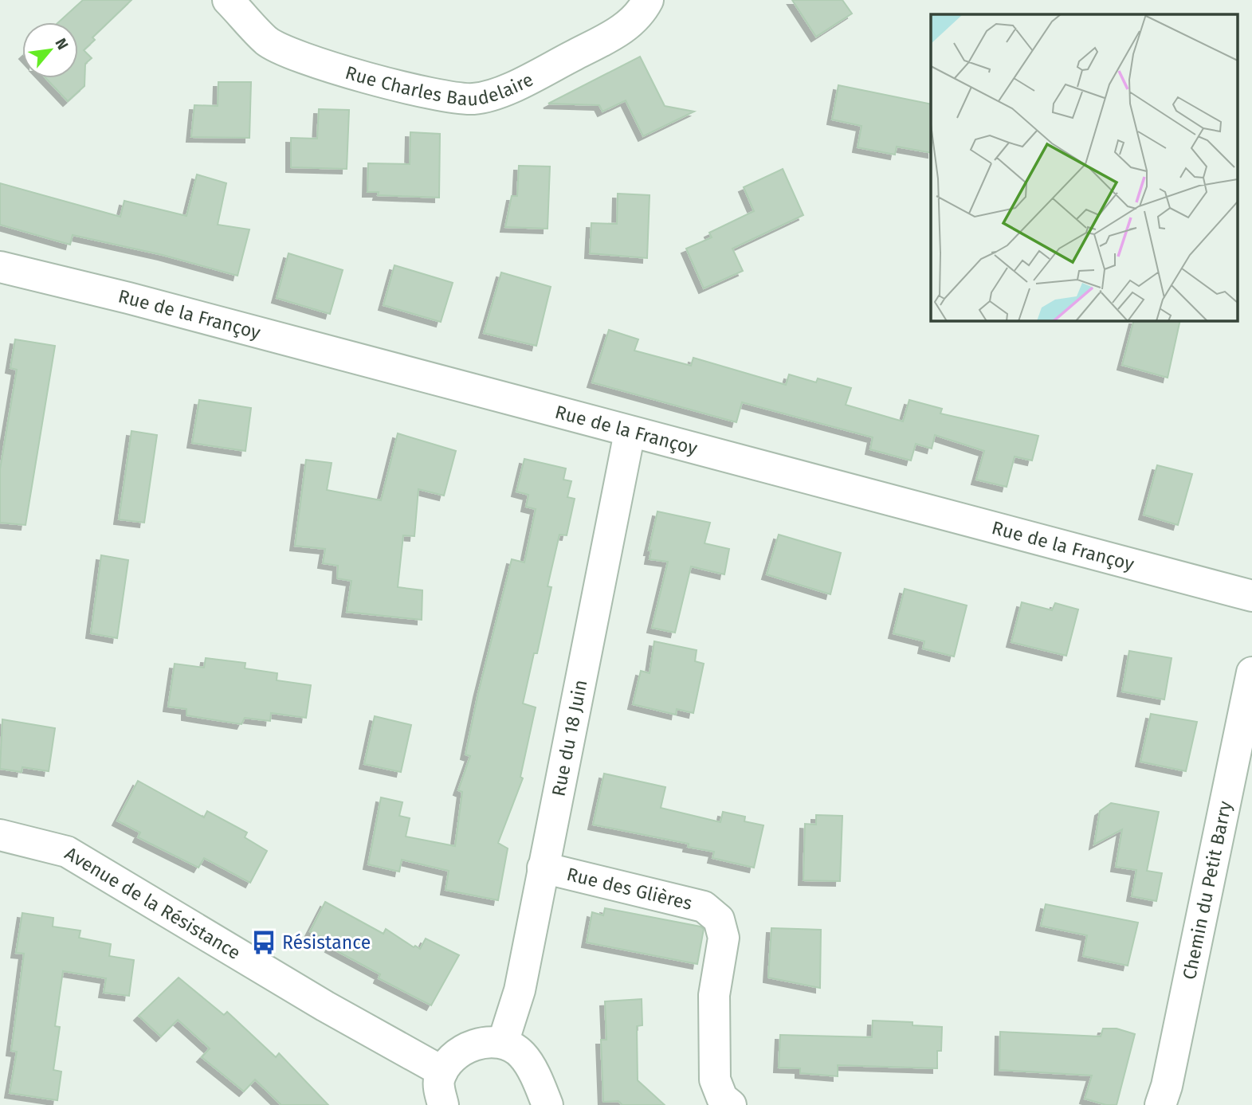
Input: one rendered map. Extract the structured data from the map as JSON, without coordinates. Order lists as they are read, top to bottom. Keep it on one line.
{"streets":{"street":["Rue Charles Baudelaire","Rue de la Françoy","Rue du 18 Juin","Rue des Glières","Chemin du Petit Barry","Avenue de la Résistance"]},"crossings":[["Rue de la Françoy","Rue du 18 Juin"],["Rue du 18 Juin","Rue des Glières"]],"places":{"bus stop":["Résistance"]},"north":"top right"}
